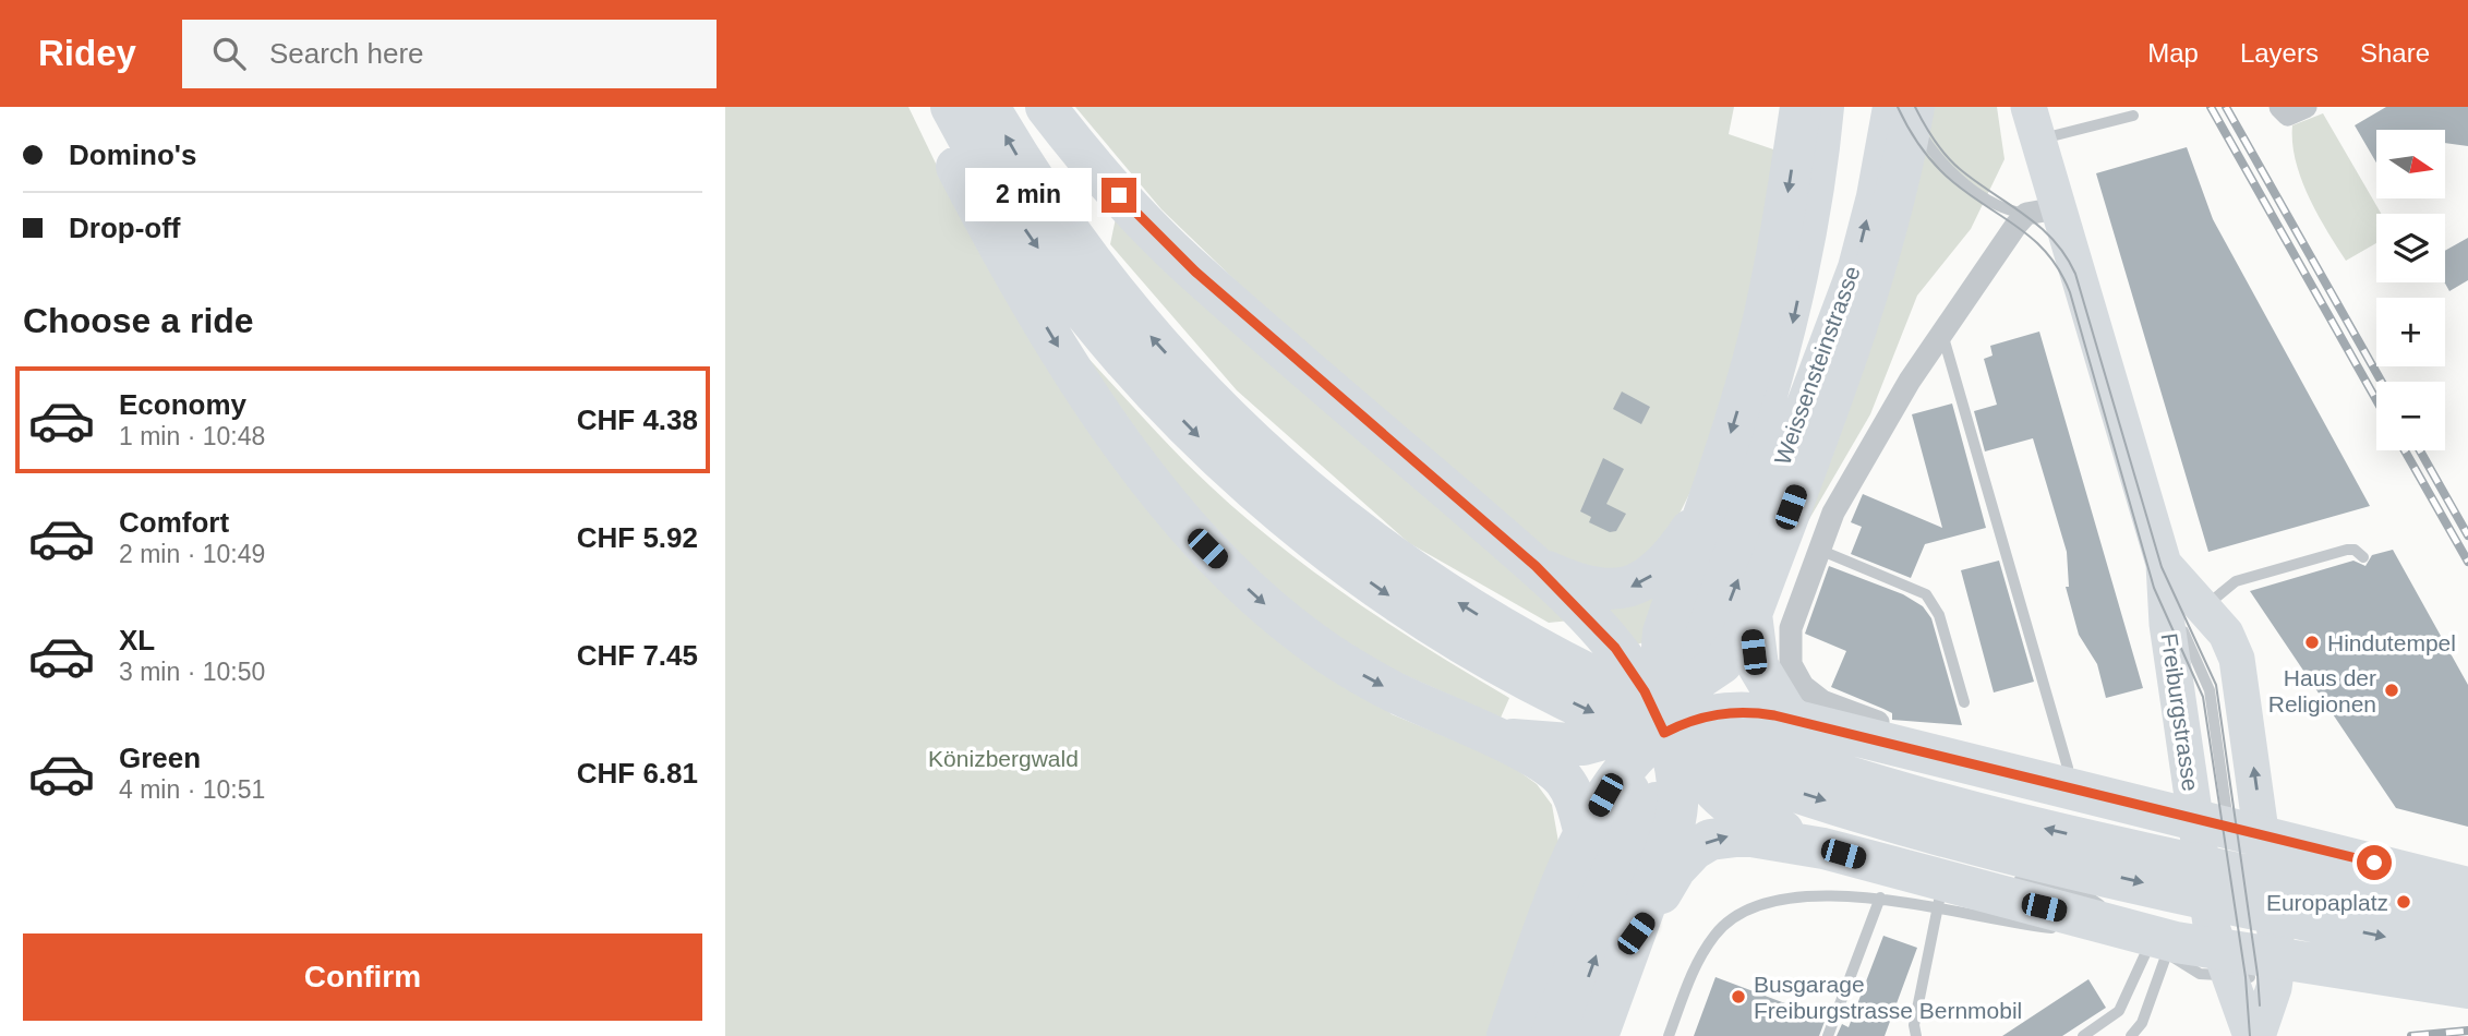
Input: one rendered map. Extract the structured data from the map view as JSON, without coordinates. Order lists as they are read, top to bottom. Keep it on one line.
{"streets":{"main road":["Weissensteinstrasse","Freiburgstrasse"]},"parks":["Könizbergwald"],"places":["Hindutempel","Haus der Religionen","Europaplatz","Busgarage Freiburgstrasse Bernmobil"],"north":"right","page":{"header":"Ridey","search":"Search here","nav":["Map","Layers","Share"],"banner":["Domino's","Drop-off"],"map_buttons":["+","−"],"bubble":"2 min","heading":"Choose a ride","list":[{"name":"Economy","note":"1 min · 10:48","value":"CHF 4.38"},{"name":"Comfort","note":"2 min · 10:49","value":"CHF 5.92"},{"name":"XL","note":"3 min · 10:50","value":"CHF 7.45"},{"name":"Green","note":"4 min · 10:51","value":"CHF 6.81"}],"buttons":"Confirm"}}
